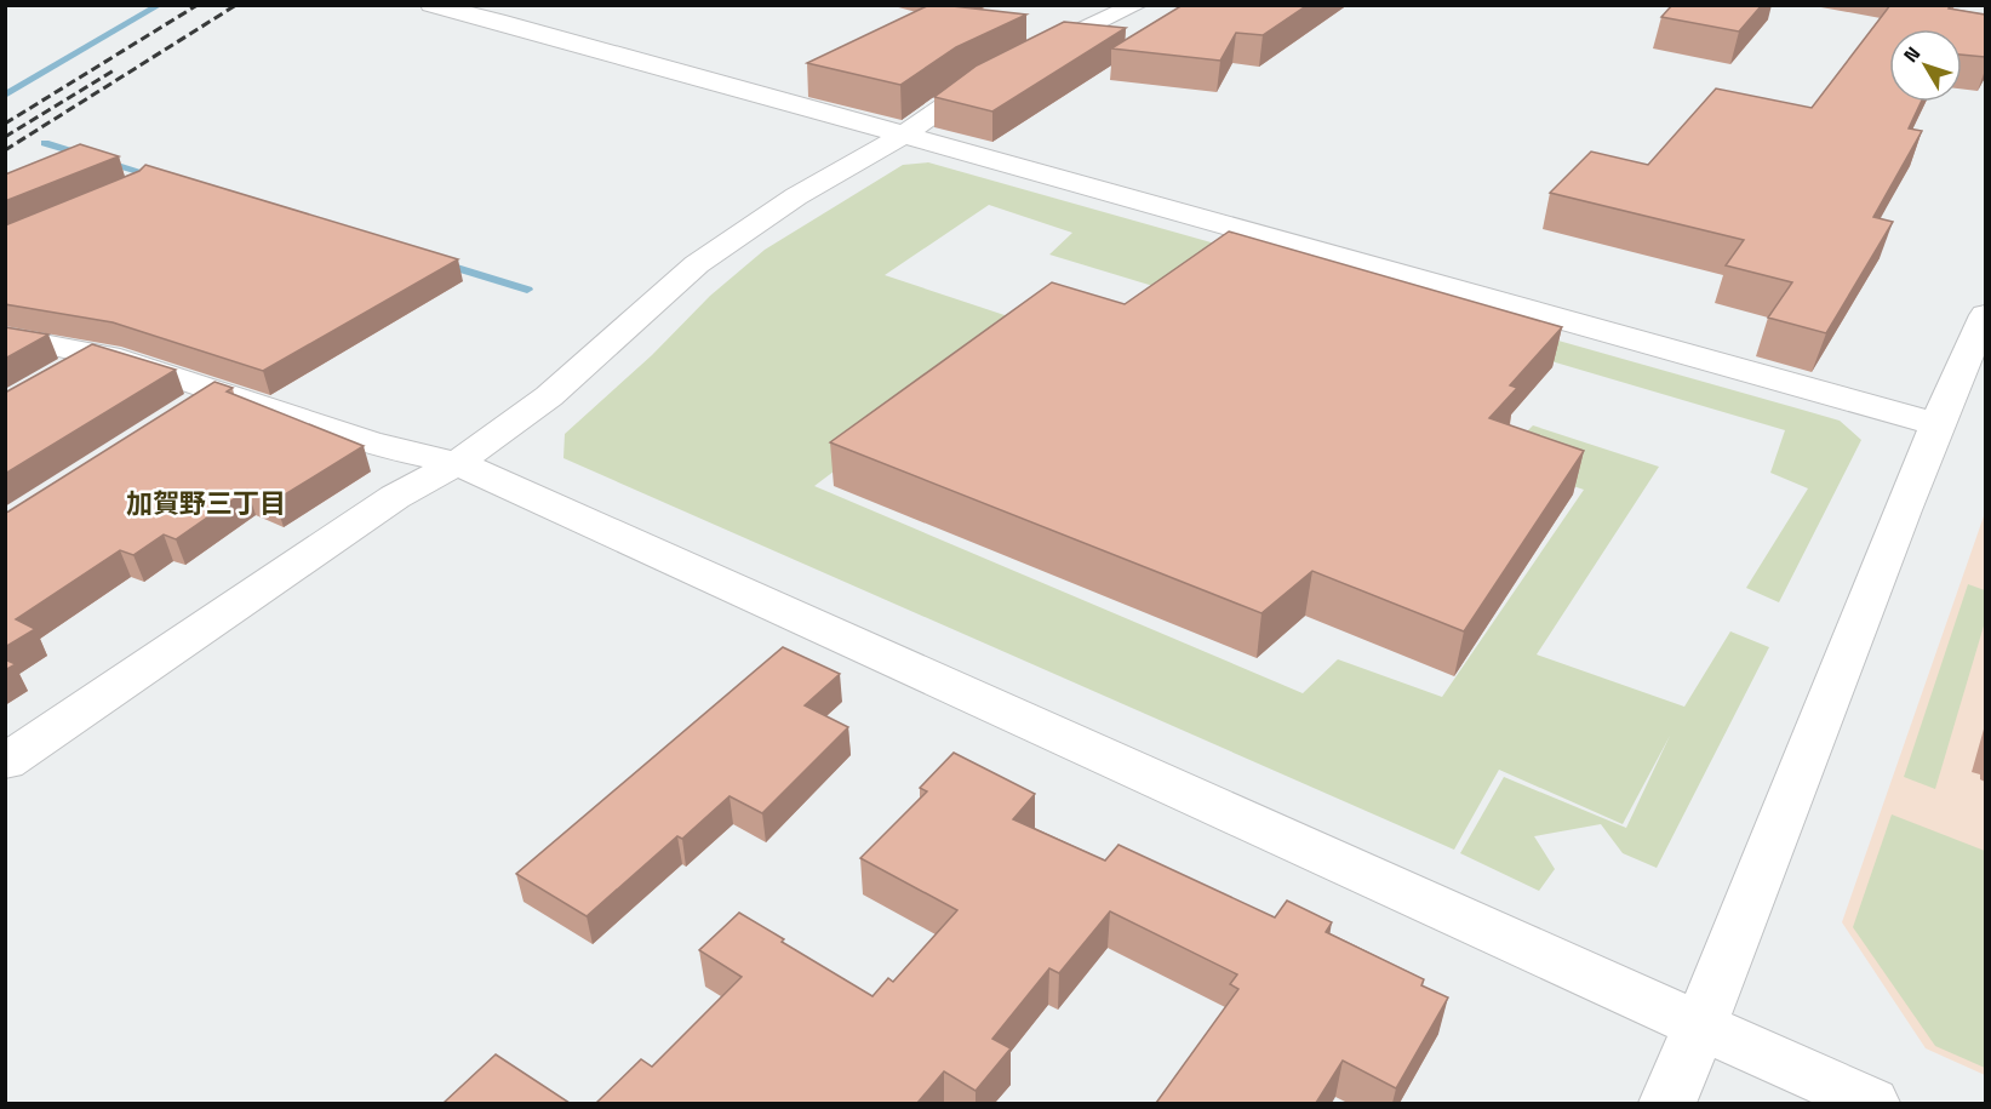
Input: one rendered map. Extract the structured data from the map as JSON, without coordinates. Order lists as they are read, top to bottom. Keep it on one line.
{"districts":["加賀野三丁目"],"north":"top left"}
